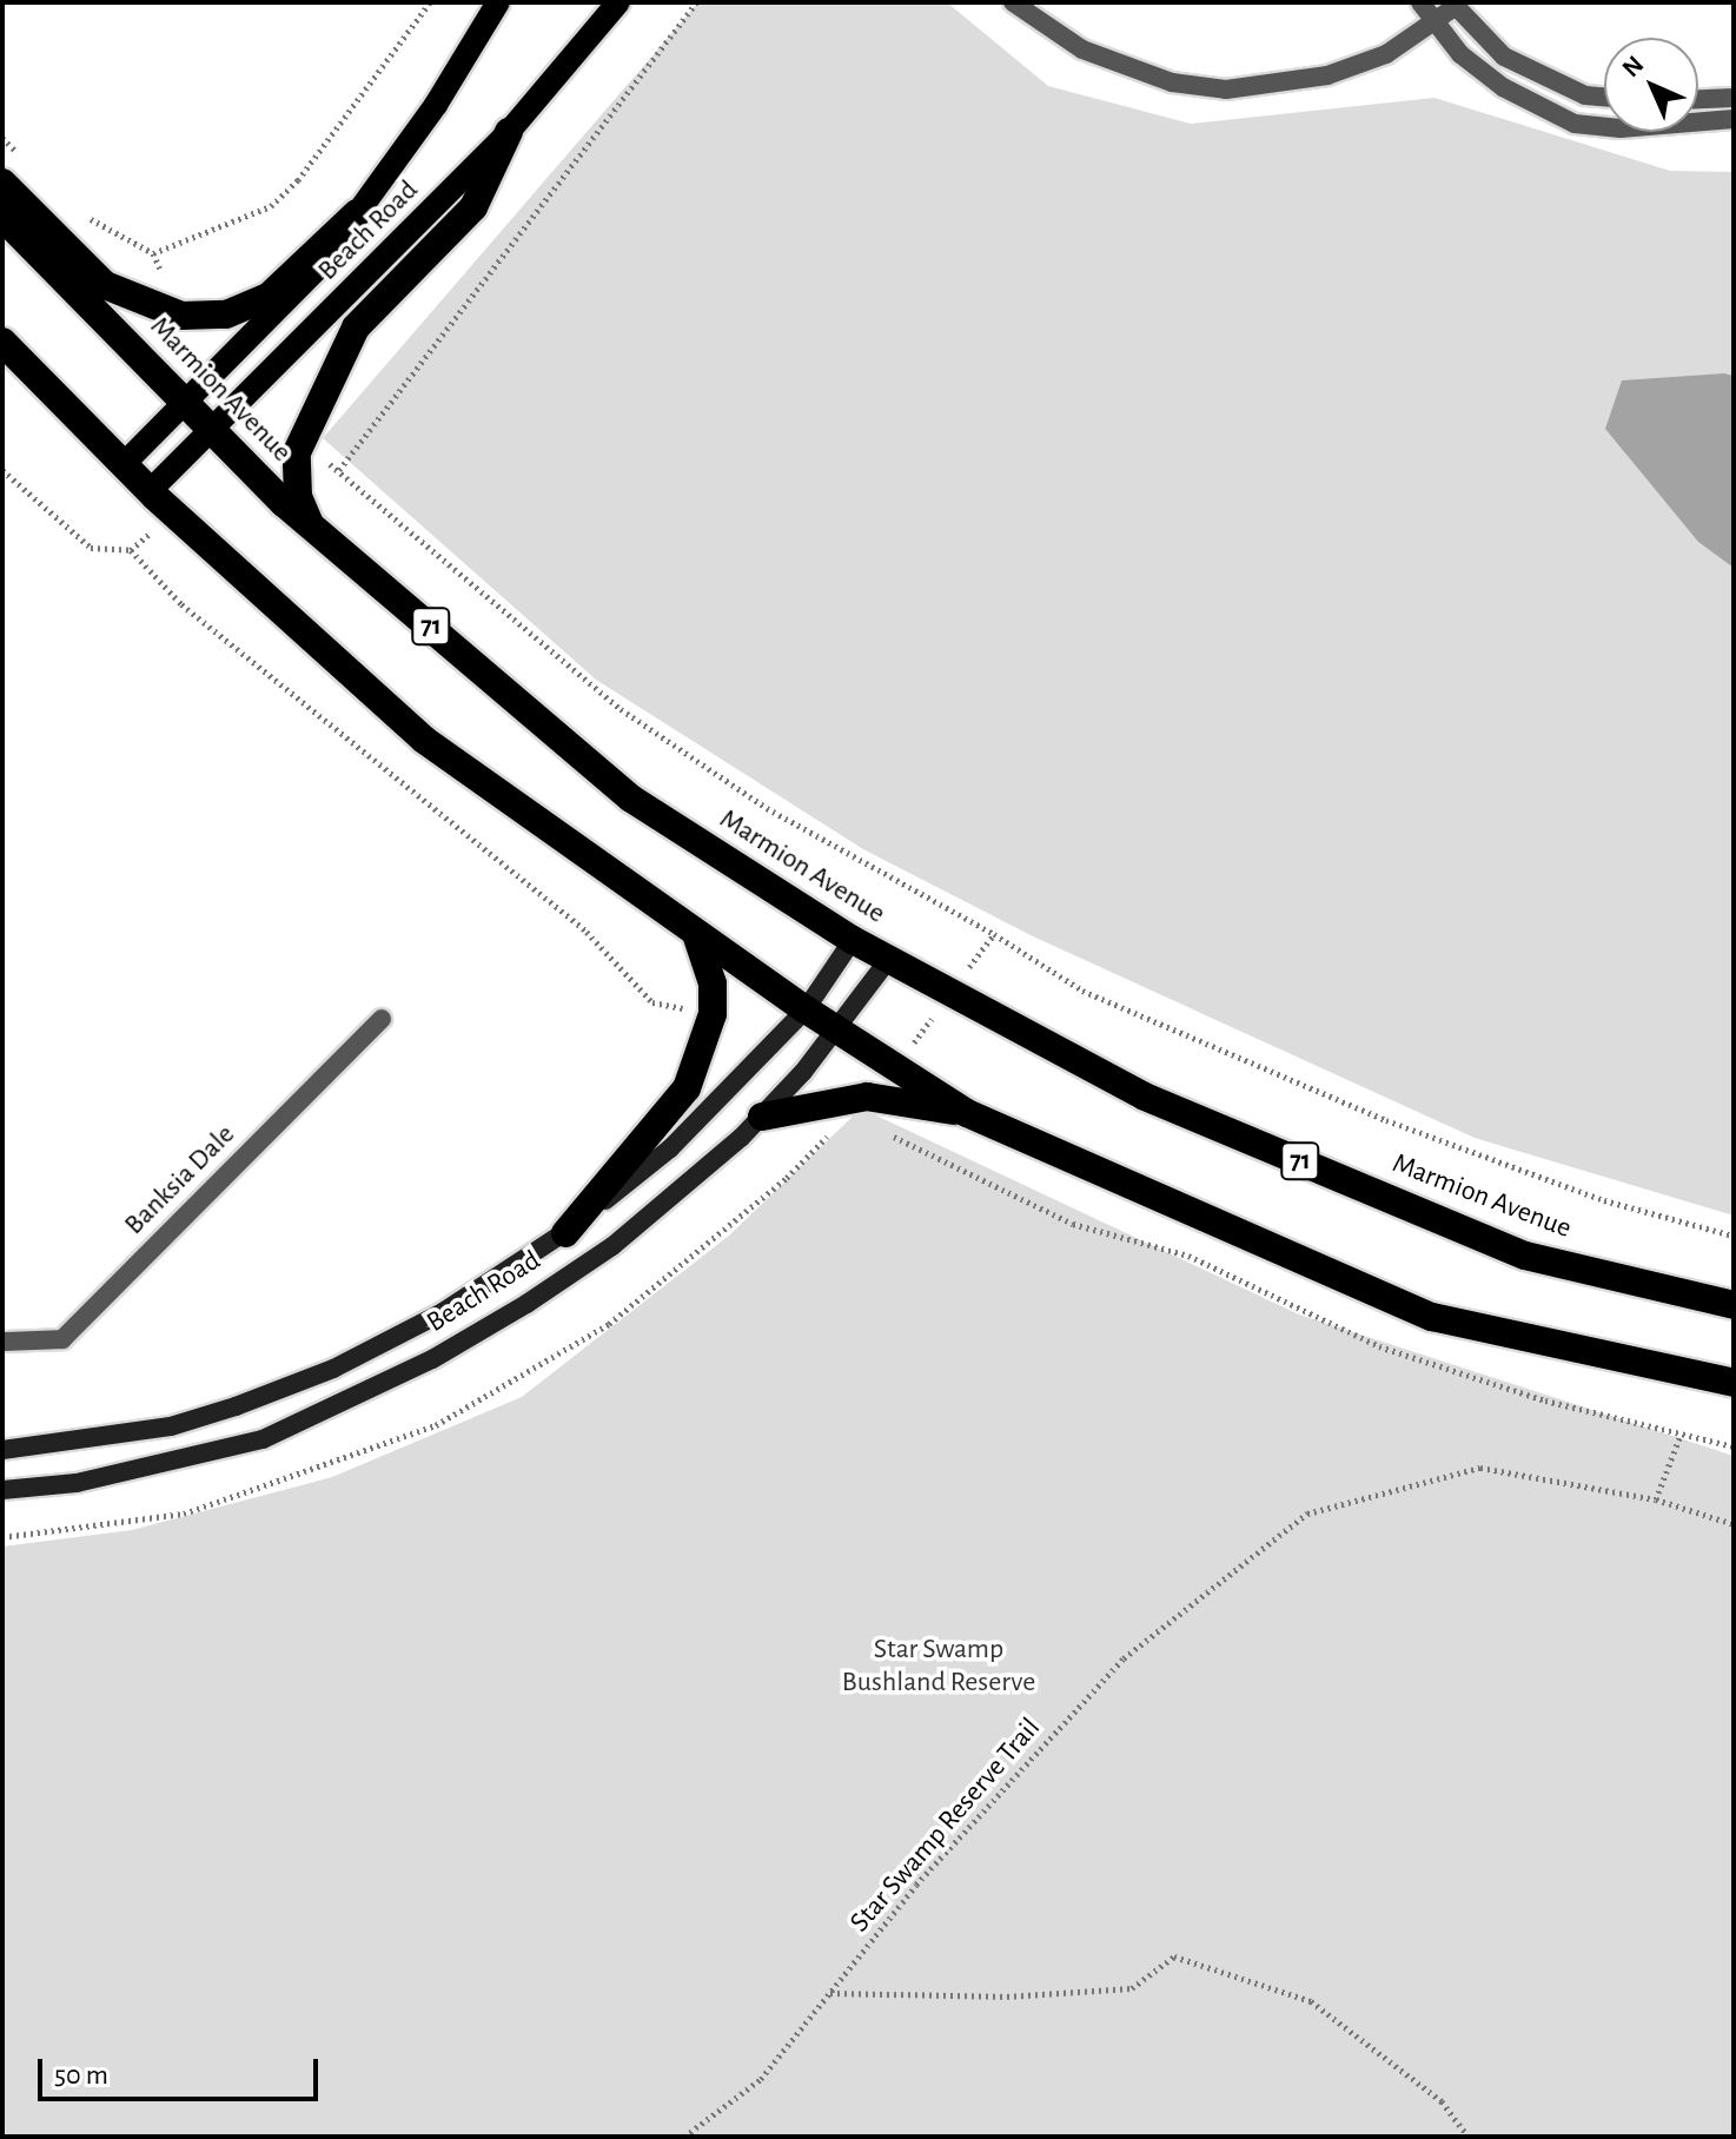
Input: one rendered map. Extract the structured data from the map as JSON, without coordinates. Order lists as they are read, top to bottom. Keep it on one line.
{"streets":{"highway":["Marmion Avenue","71"],"main road":["Beach Road"],"street":["Banksia Dale"],"path":["Star Swamp Reserve Trail"]},"crossings":[["Beach Road","Marmion Avenue"]],"parks":["Star Swamp Bushland Reserve"],"scale_bar":"50 m","north":"top left"}
